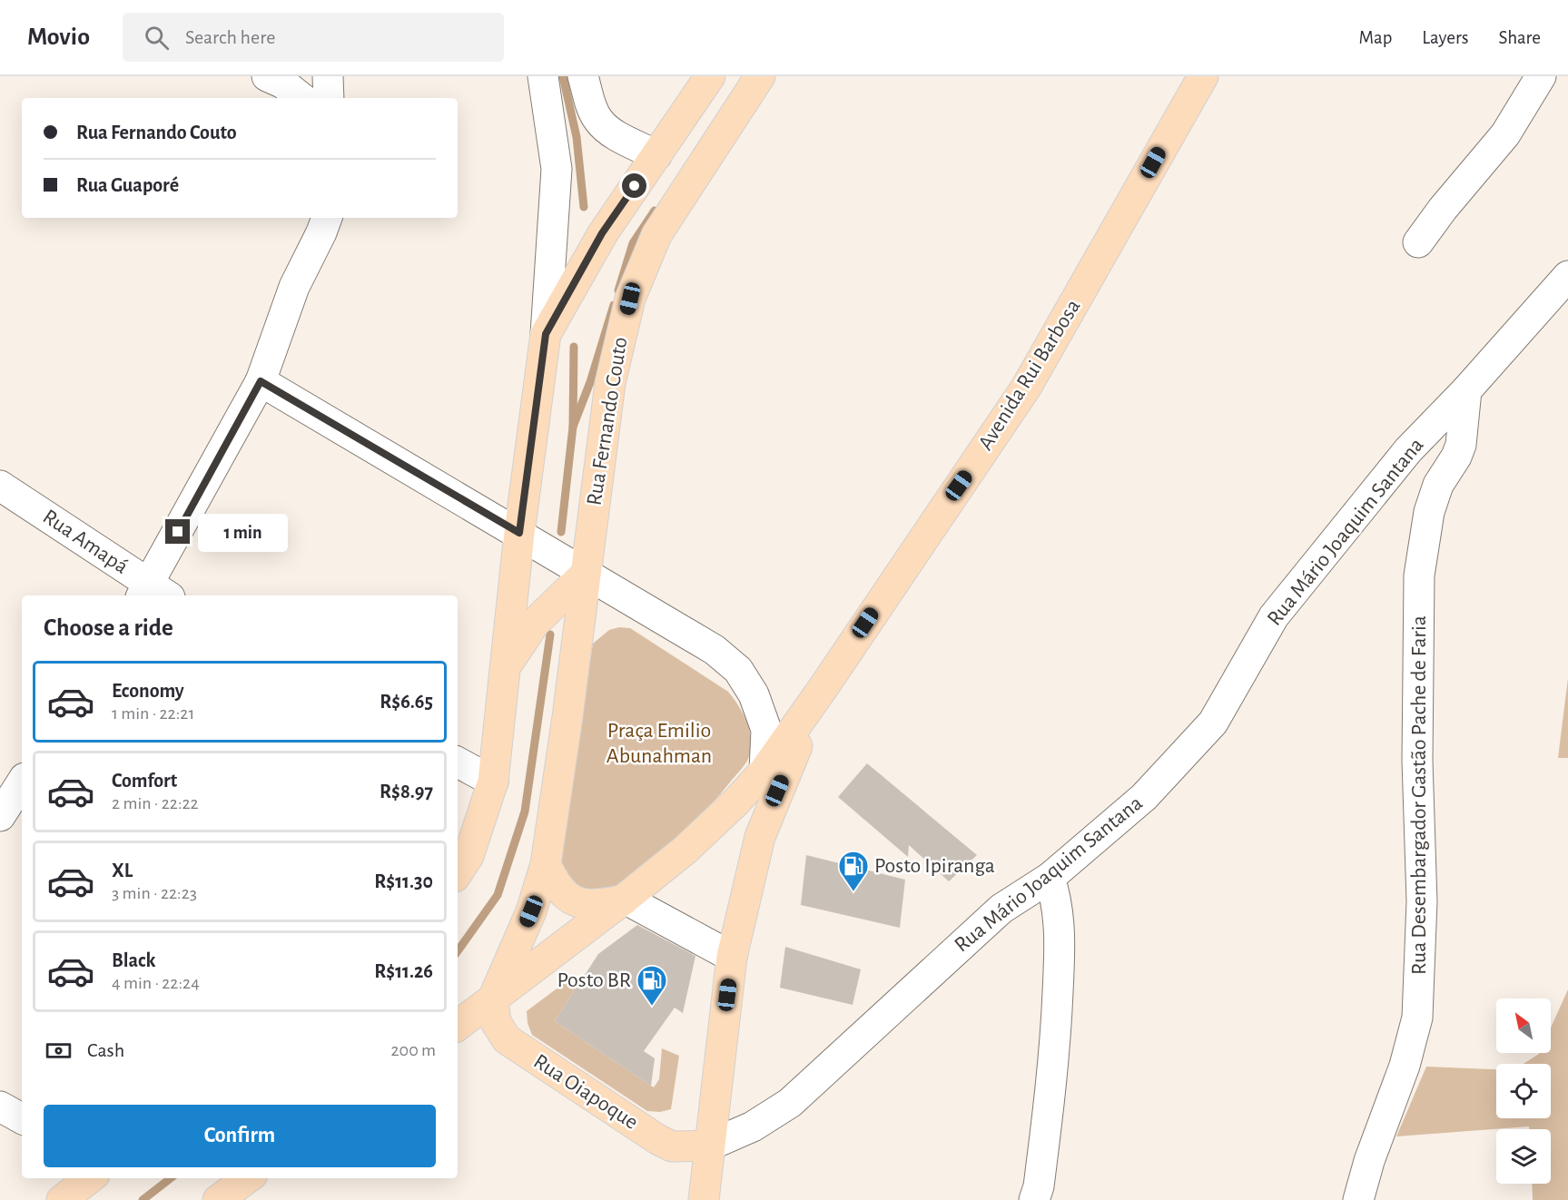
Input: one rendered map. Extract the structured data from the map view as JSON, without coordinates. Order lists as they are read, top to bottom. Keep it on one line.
{"streets":{"main road":["Avenida Rui Barbosa","Rua Fernando Couto","Rua Oiapoque"],"street":["Rua Mário Joaquim Santana","Rua Amapá","Rua Desembargador Gastão Pache de Faria"]},"crossings":[["Avenida Rui Barbosa","Rua Mário Joaquim Santana"],["Avenida Rui Barbosa","Rua Oiapoque"],["Rua Mário Joaquim Santana","Rua Desembargador Gastão Pache de Faria"],["Rua Mário Joaquim Santana","Rua Oiapoque"]],"parks":["Praça Emilio Abunahman"],"places":{"fuel station":["Posto Ipiranga","Posto BR"]},"north":"top left","page":{"header":"Movio","search":"Search here","nav":["Map","Layers","Share"],"banner":["Rua Fernando Couto","Rua Guaporé"],"bubble":"1 min","heading":"Choose a ride","list":[{"name":"Economy","note":"1 min · 22:21","value":"R$6.65"},{"name":"Comfort","note":"2 min · 22:22","value":"R$8.97"},{"name":"XL","note":"3 min · 22:23","value":"R$11.30"},{"name":"Black","note":"4 min · 22:24","value":"R$11.26"}],"pay":["Cash","200 m"],"buttons":"Confirm"}}
